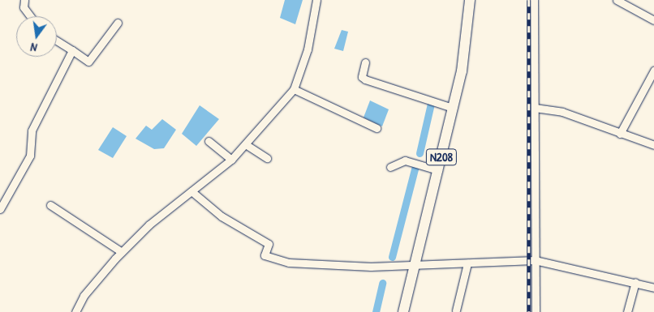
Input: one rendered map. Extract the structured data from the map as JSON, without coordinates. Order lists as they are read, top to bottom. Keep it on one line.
{"streets":{"highway":["N208"]},"north":"bottom"}
